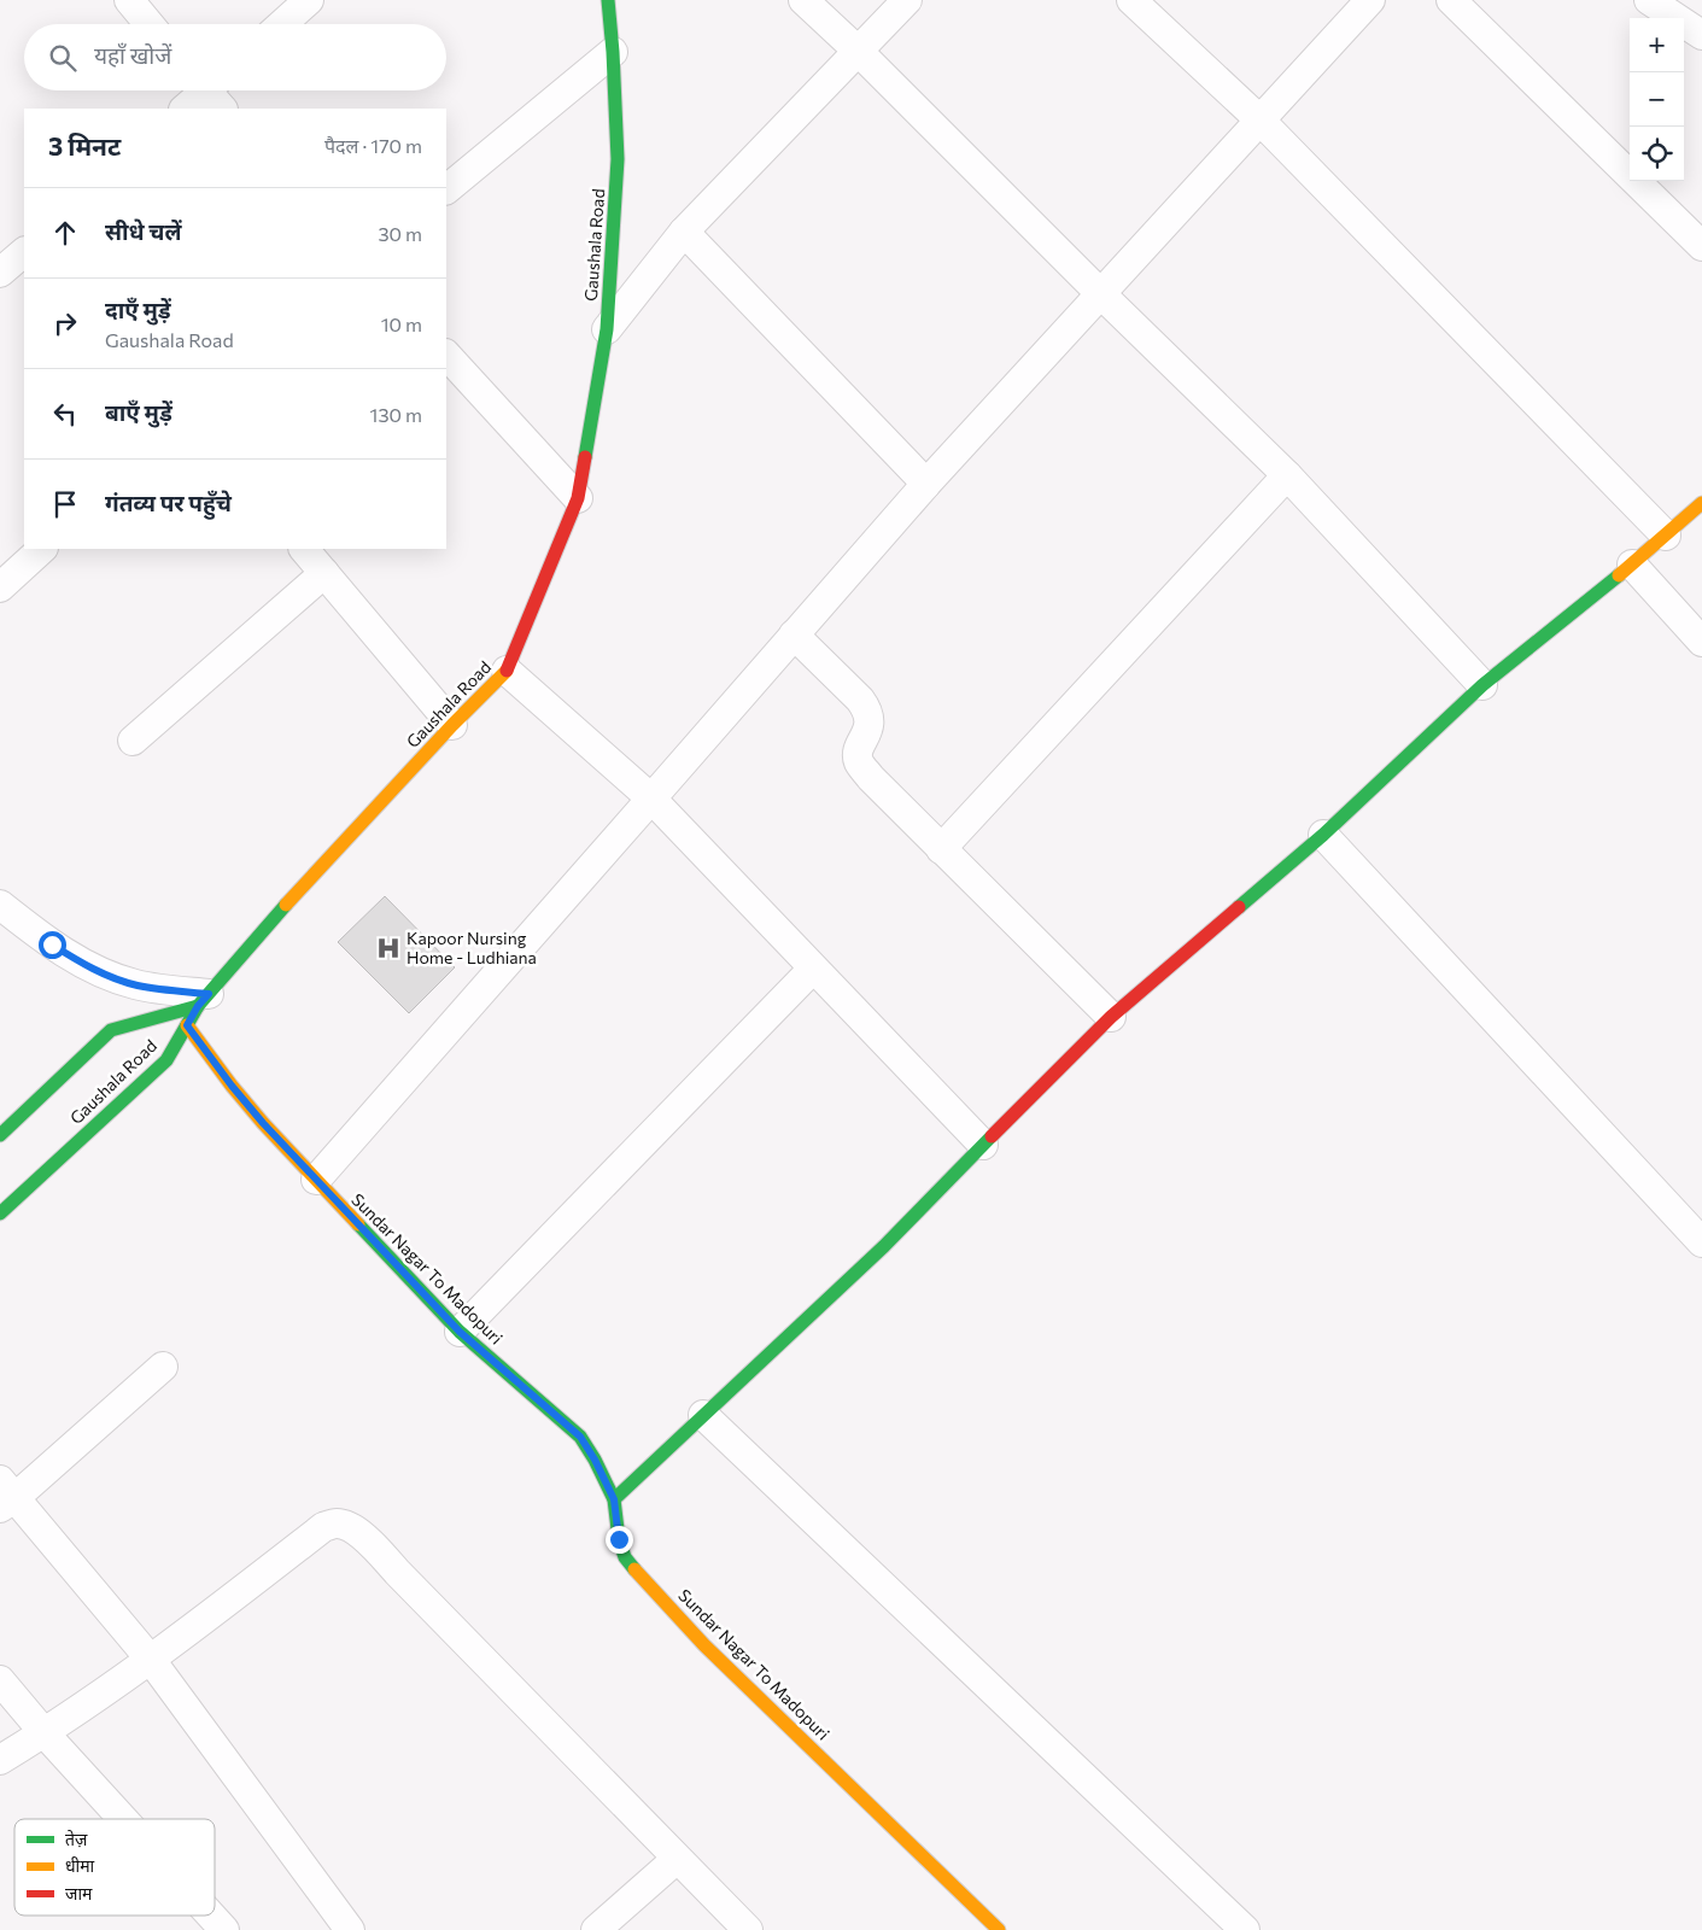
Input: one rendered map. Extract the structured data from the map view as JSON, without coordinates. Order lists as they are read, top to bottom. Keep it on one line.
{"streets":{"street":["Gaushala Road","Sundar Nagar To Madopuri"]},"crossings":[["Gaushala Road","Sundar Nagar To Madopuri"]],"places":{"hospital":["Kapoor Nursing Home - Ludhiana"]},"legend":["तेज़","धीमा","जाम"],"page":{"map_buttons":["+","−"],"search":"यहाँ खोजें","heading":["3 मिनट","पैदल · 170 m"],"list":[["सीधे चलें","30 m"],["दाएँ मुड़ें","Gaushala Road","10 m"],["बाएँ मुड़ें","130 m"],"गंतव्य पर पहुँचे"]}}
